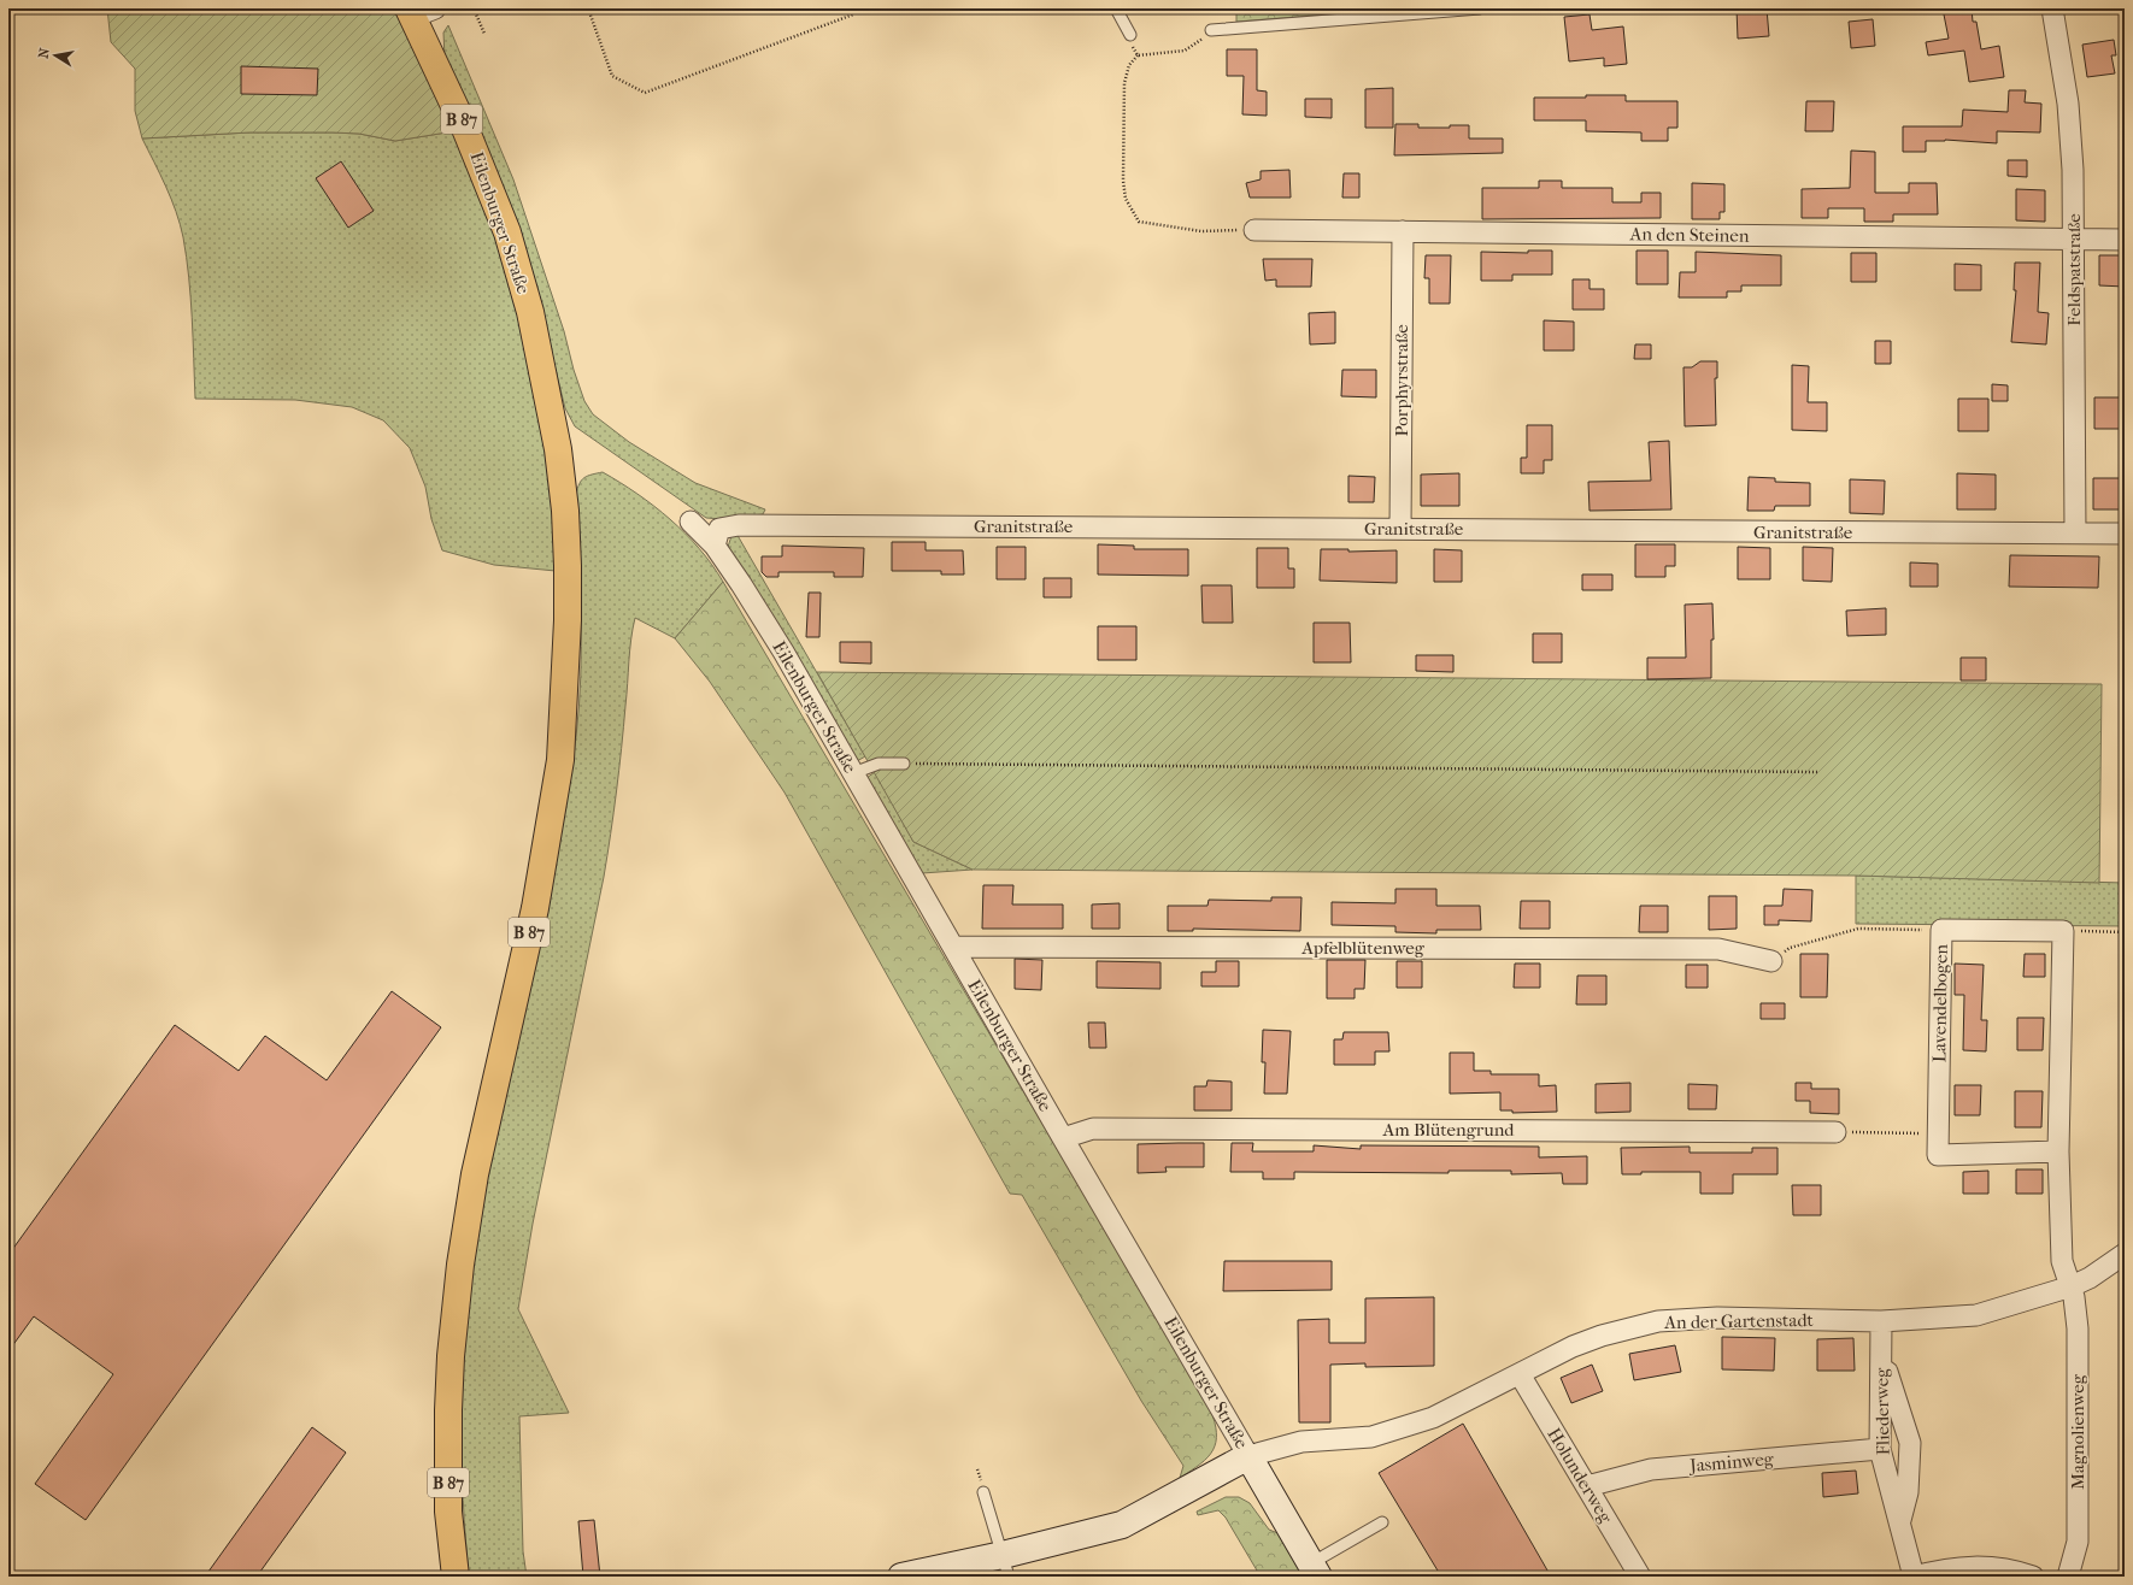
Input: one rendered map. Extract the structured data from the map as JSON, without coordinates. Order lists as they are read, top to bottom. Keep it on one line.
{"streets":{"main road":["B 87","Eilenburger Straße"],"street":["An den Steinen","Feldspatstraße","Porphyrstraße","Granitstraße","Apfelblütenweg","Lavendelbogen","Am Blütengrund","An der Gartenstadt","Fliederweg","Magnolienweg","Jasminweg","Holunderweg"]},"crossings":[["Eilenburger Straße","Granitstraße"],["Eilenburger Straße","Apfelblütenweg"],["Eilenburger Straße","Am Blütengrund"],["Eilenburger Straße","An der Gartenstadt"],["An den Steinen","Feldspatstraße"],["An den Steinen","Porphyrstraße"],["Feldspatstraße","Granitstraße"],["Porphyrstraße","Granitstraße"],["An der Gartenstadt","Fliederweg"],["An der Gartenstadt","Magnolienweg"],["An der Gartenstadt","Holunderweg"],["Fliederweg","Jasminweg"],["Jasminweg","Holunderweg"]],"north":"left"}
